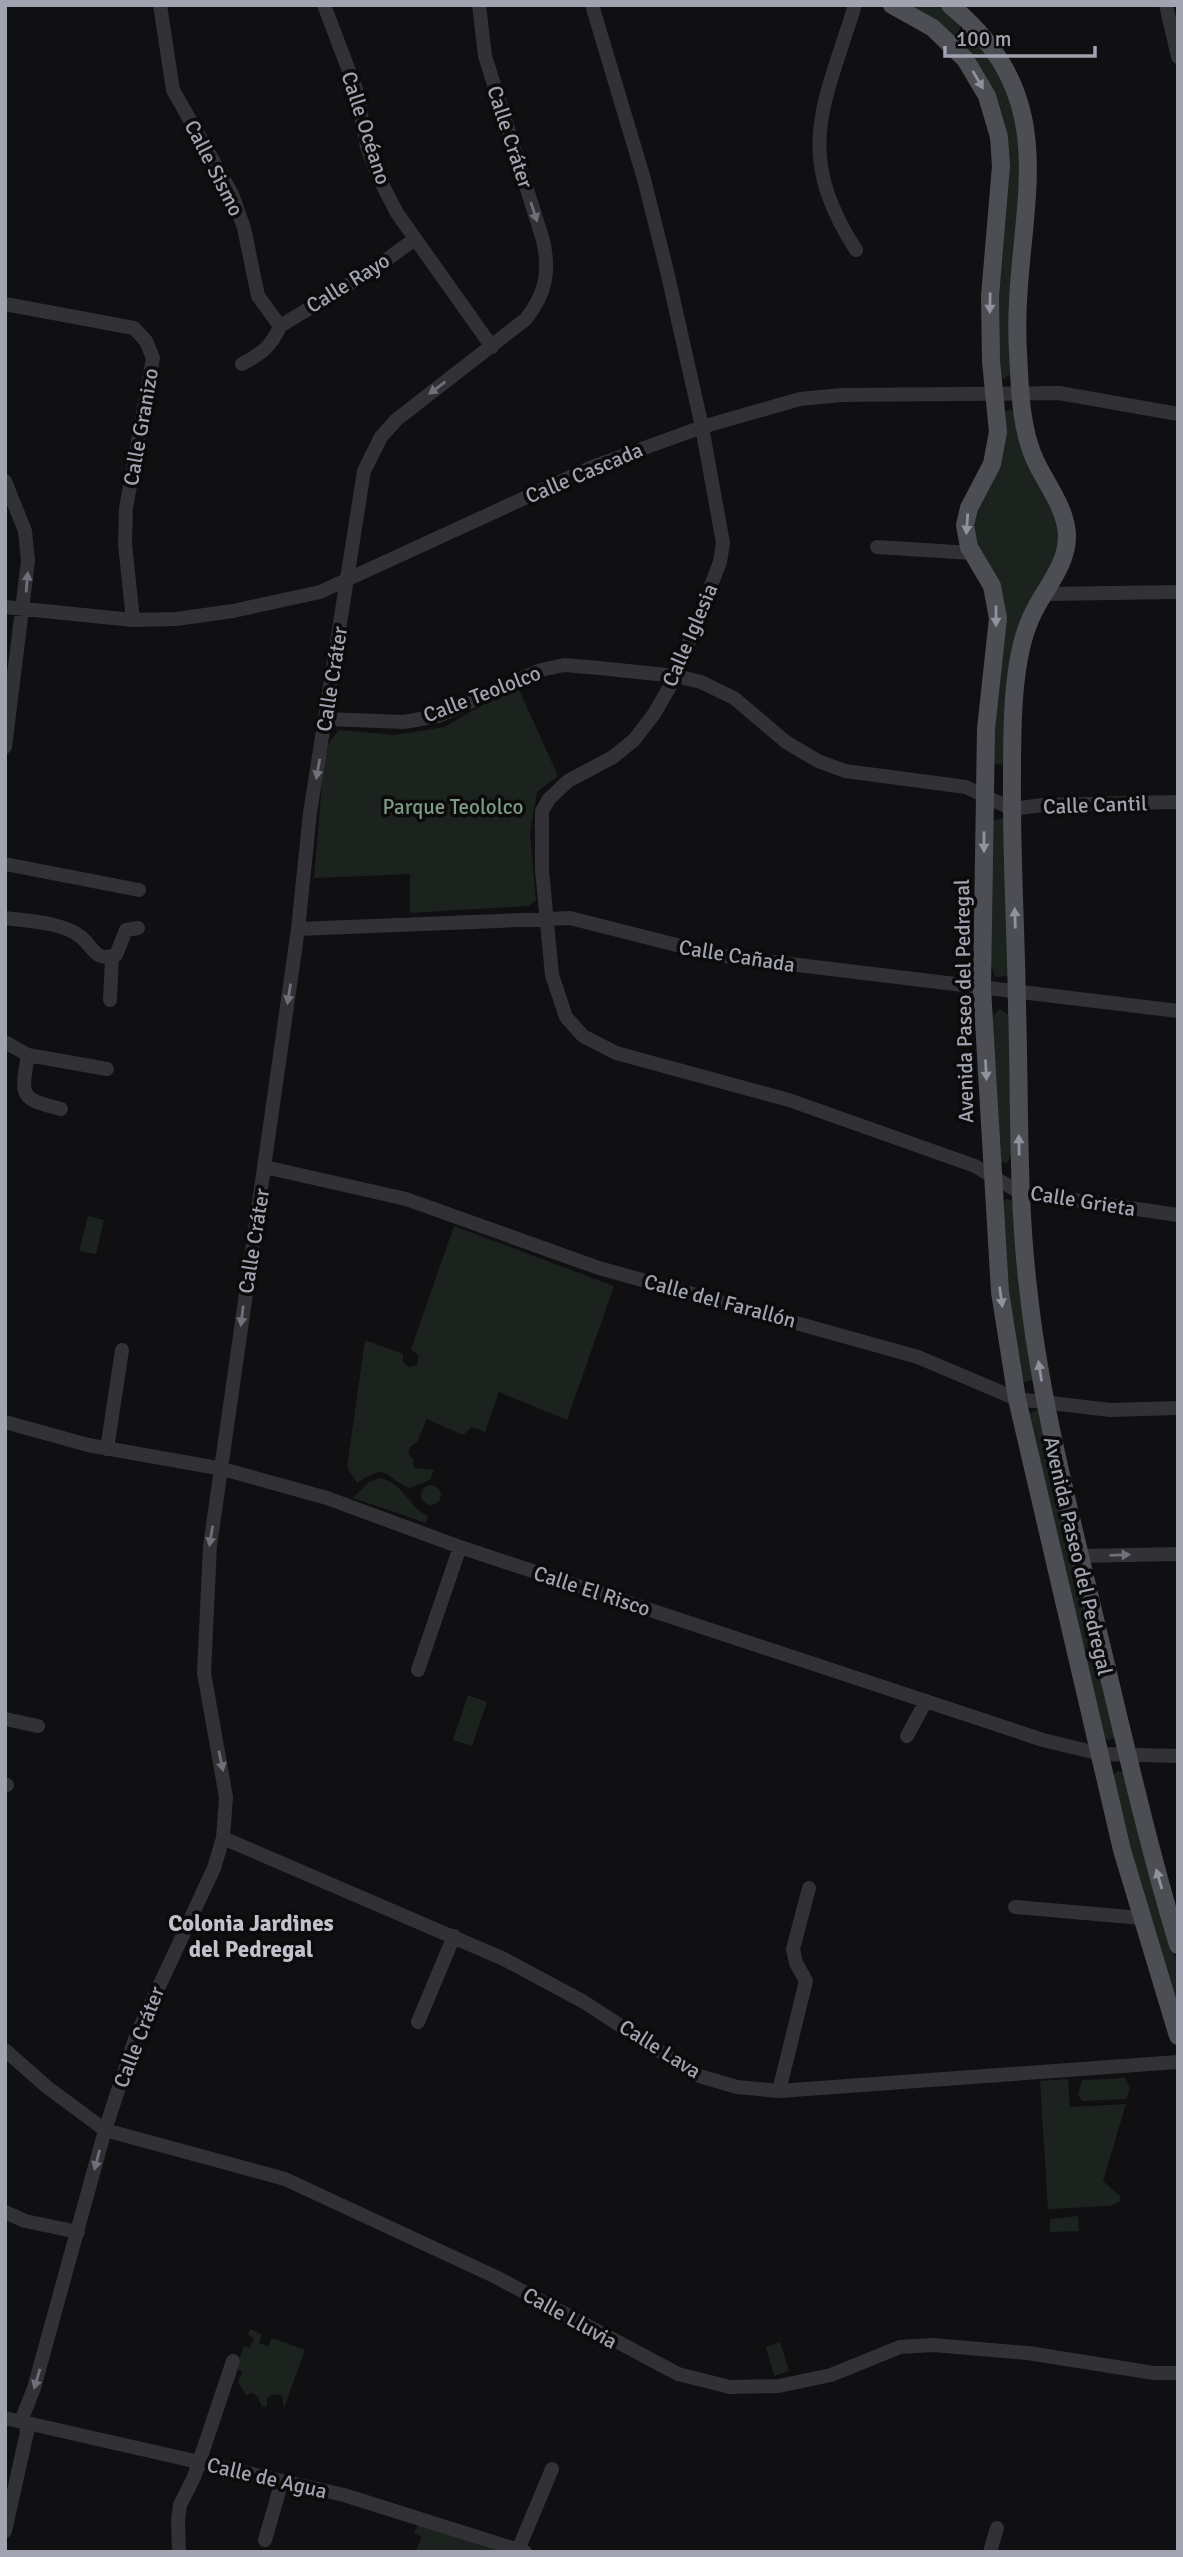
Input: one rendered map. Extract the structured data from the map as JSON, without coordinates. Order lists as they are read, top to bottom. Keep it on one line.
{"streets":{"main road":["Avenida Paseo del Pedregal"],"street":["Calle Océano","Calle Cráter","Calle Sismo","Calle Rayo","Calle Granizo","Calle Cascada","Calle Iglesia","Calle Teololco","Calle Cantil","Calle Cañada","Calle Grieta","Calle del Farallón","Calle El Risco","Calle Lava","Calle Lluvia","Calle de Agua"]},"crossings":[["Calle Océano","Calle Cráter"],["Calle Océano","Calle Rayo"],["Calle Cráter","Calle Cascada"],["Calle Cráter","Calle Teololco"],["Calle Cráter","Calle Cañada"],["Calle Cráter","Calle del Farallón"],["Calle Cráter","Calle El Risco"],["Calle Cráter","Calle Lava"],["Calle Cráter","Calle Lluvia"],["Calle Cráter","Calle de Agua"],["Calle Sismo","Calle Rayo"],["Calle Granizo","Calle Cascada"],["Calle Cascada","Calle Iglesia"],["Calle Cascada","Avenida Paseo del Pedregal"],["Calle Iglesia","Calle Teololco"],["Calle Iglesia","Calle Cañada"],["Calle Iglesia","Avenida Paseo del Pedregal"],["Calle Iglesia","Calle Grieta"],["Calle Teololco","Calle Cantil"],["Calle Teololco","Avenida Paseo del Pedregal"],["Calle Cantil","Avenida Paseo del Pedregal"],["Calle Cañada","Avenida Paseo del Pedregal"],["Avenida Paseo del Pedregal","Calle Grieta"],["Avenida Paseo del Pedregal","Calle del Farallón"],["Avenida Paseo del Pedregal","Calle El Risco"]],"one_way":["Calle Cráter"],"districts":["Colonia Jardines del Pedregal"],"parks":["Parque Teololco"],"scale_bar":"100 m"}
